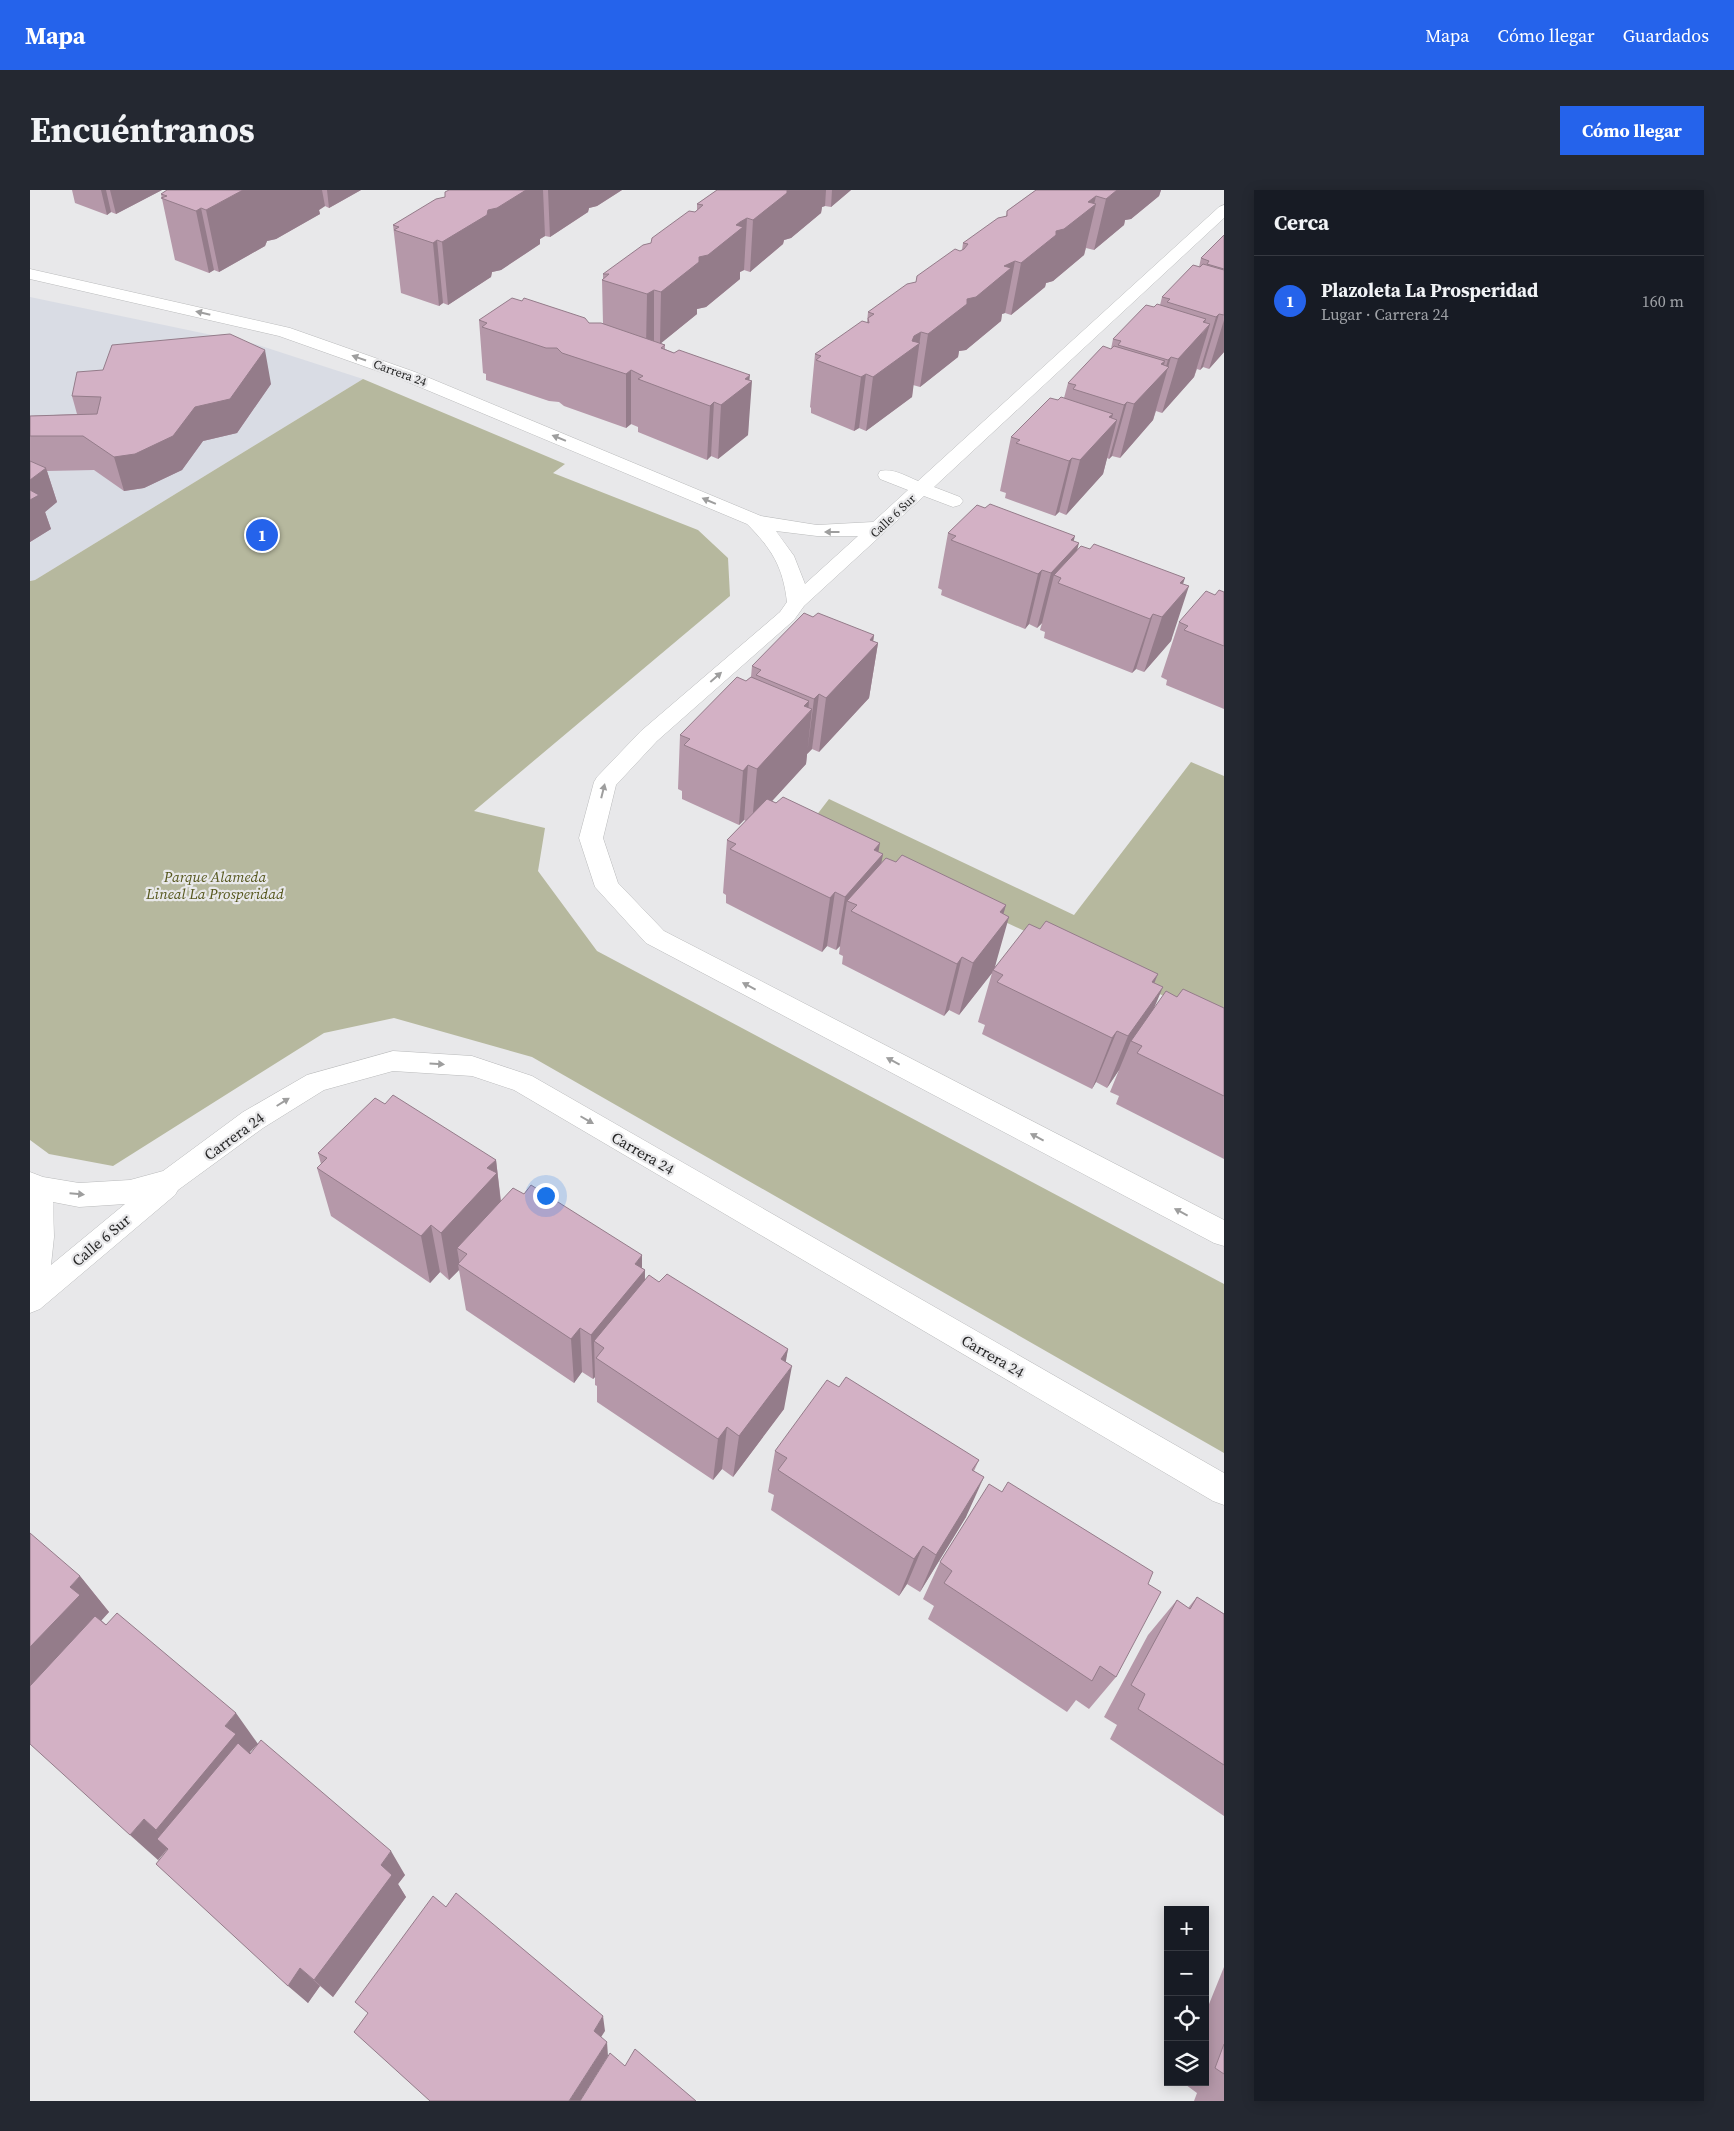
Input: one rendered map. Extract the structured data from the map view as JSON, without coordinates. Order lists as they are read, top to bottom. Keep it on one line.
{"streets":{"street":["Carrera 24","Calle 6 Sur"]},"crossings":[["Carrera 24","Calle 6 Sur"]],"parks":["Parque Alameda Lineal La Prosperidad"],"page":{"header":"Mapa","nav":["Mapa","Cómo llegar","Guardados"],"title":"Encuéntranos","buttons":"Cómo llegar","heading":"Cerca","list":[{"mark":"1","name":"Plazoleta La Prosperidad","note":"Lugar · Carrera 24","value":"160 m"}],"pins":"1","map_buttons":["+","−"]}}
